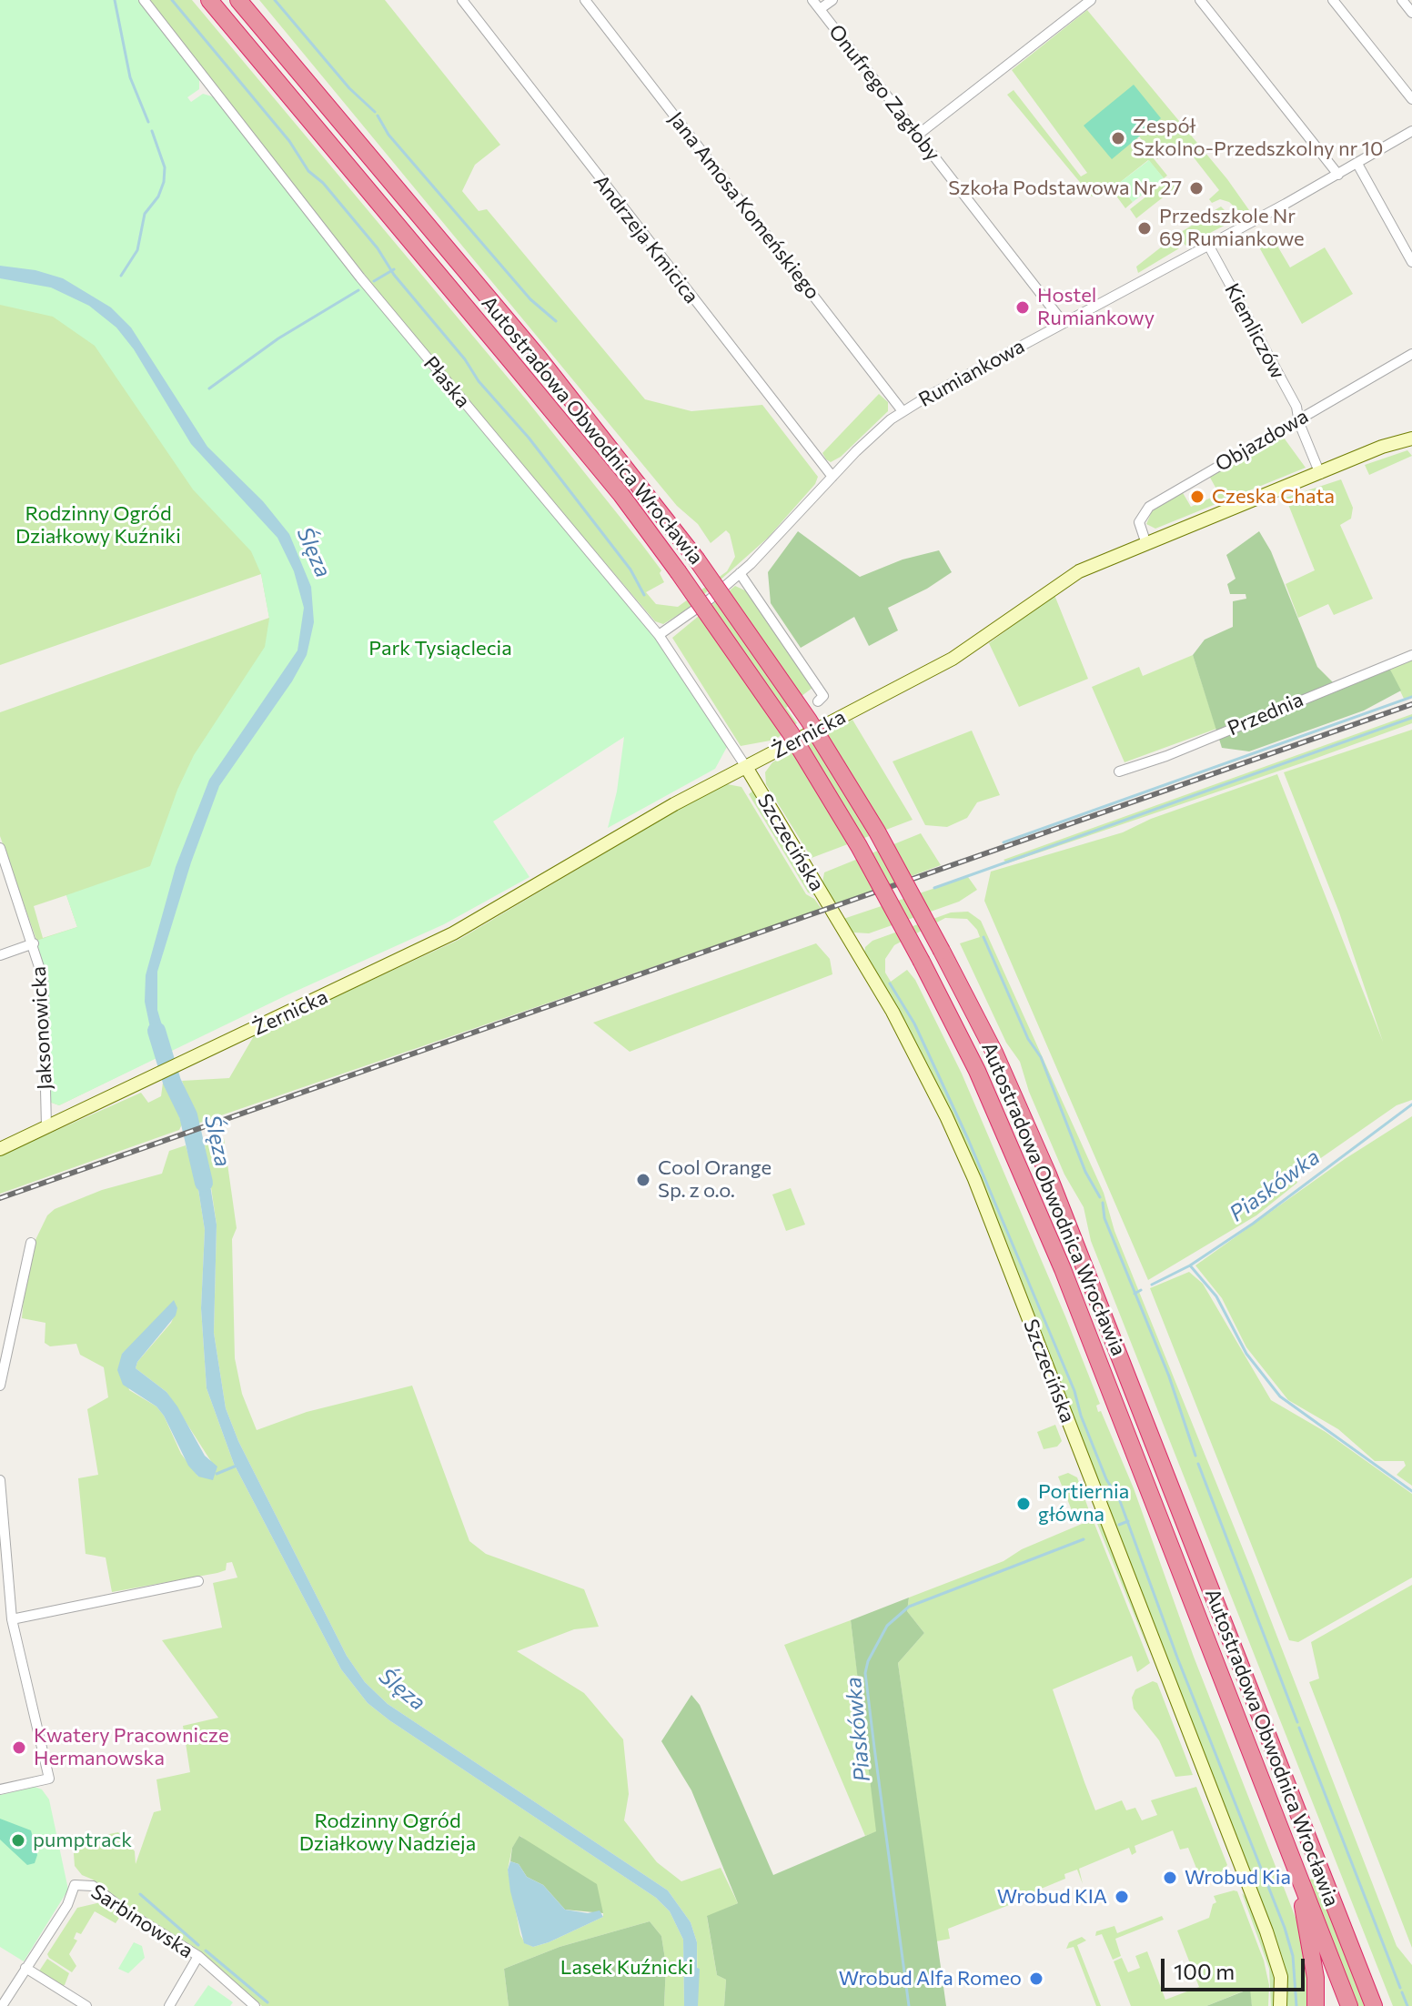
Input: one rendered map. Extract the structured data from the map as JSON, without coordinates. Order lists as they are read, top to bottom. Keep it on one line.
{"streets":{"highway":["Autostradowa Obwodnica Wrocławia"],"street":["Onufrego Zagłoby","Jana Amosa Komeńskiego","Andrzeja Kmicica","Kiemliczów","Rumiankowa","Płaska","Objazdowa","Przednia","Żernicka","Szczecińska","Jaksonowicka","Sarbinowska"]},"crossings":[["Onufrego Zagłoby","Rumiankowa"],["Jana Amosa Komeńskiego","Rumiankowa"],["Andrzeja Kmicica","Rumiankowa"],["Kiemliczów","Rumiankowa"],["Kiemliczów","Objazdowa"],["Kiemliczów","Żernicka"],["Rumiankowa","Płaska"],["Płaska","Żernicka"],["Płaska","Szczecińska"],["Objazdowa","Żernicka"],["Żernicka","Szczecińska"],["Żernicka","Jaksonowicka"]],"water":["Ślęza","Piaskówka"],"parks":["Rodzinny Ogród Działkowy Kuźniki","Park Tysiąclecia","Rodzinny Ogród Działkowy Nadzieja","Lasek Kuźnicki"],"places":["Zespół Szkolno-Przedszkolny nr 10","Szkoła Podstawowa Nr 27","Przedszkole Nr 69 Rumiankowe","Hostel Rumiankowy","Czeska Chata","Cool Orange Sp. z o.o.","Portiernia główna","Kwatery Pracownicze Hermanowska","pumptrack","Wrobud Kia","Wrobud KIA","Wrobud Alfa Romeo"],"scale_bar":"100 m"}
